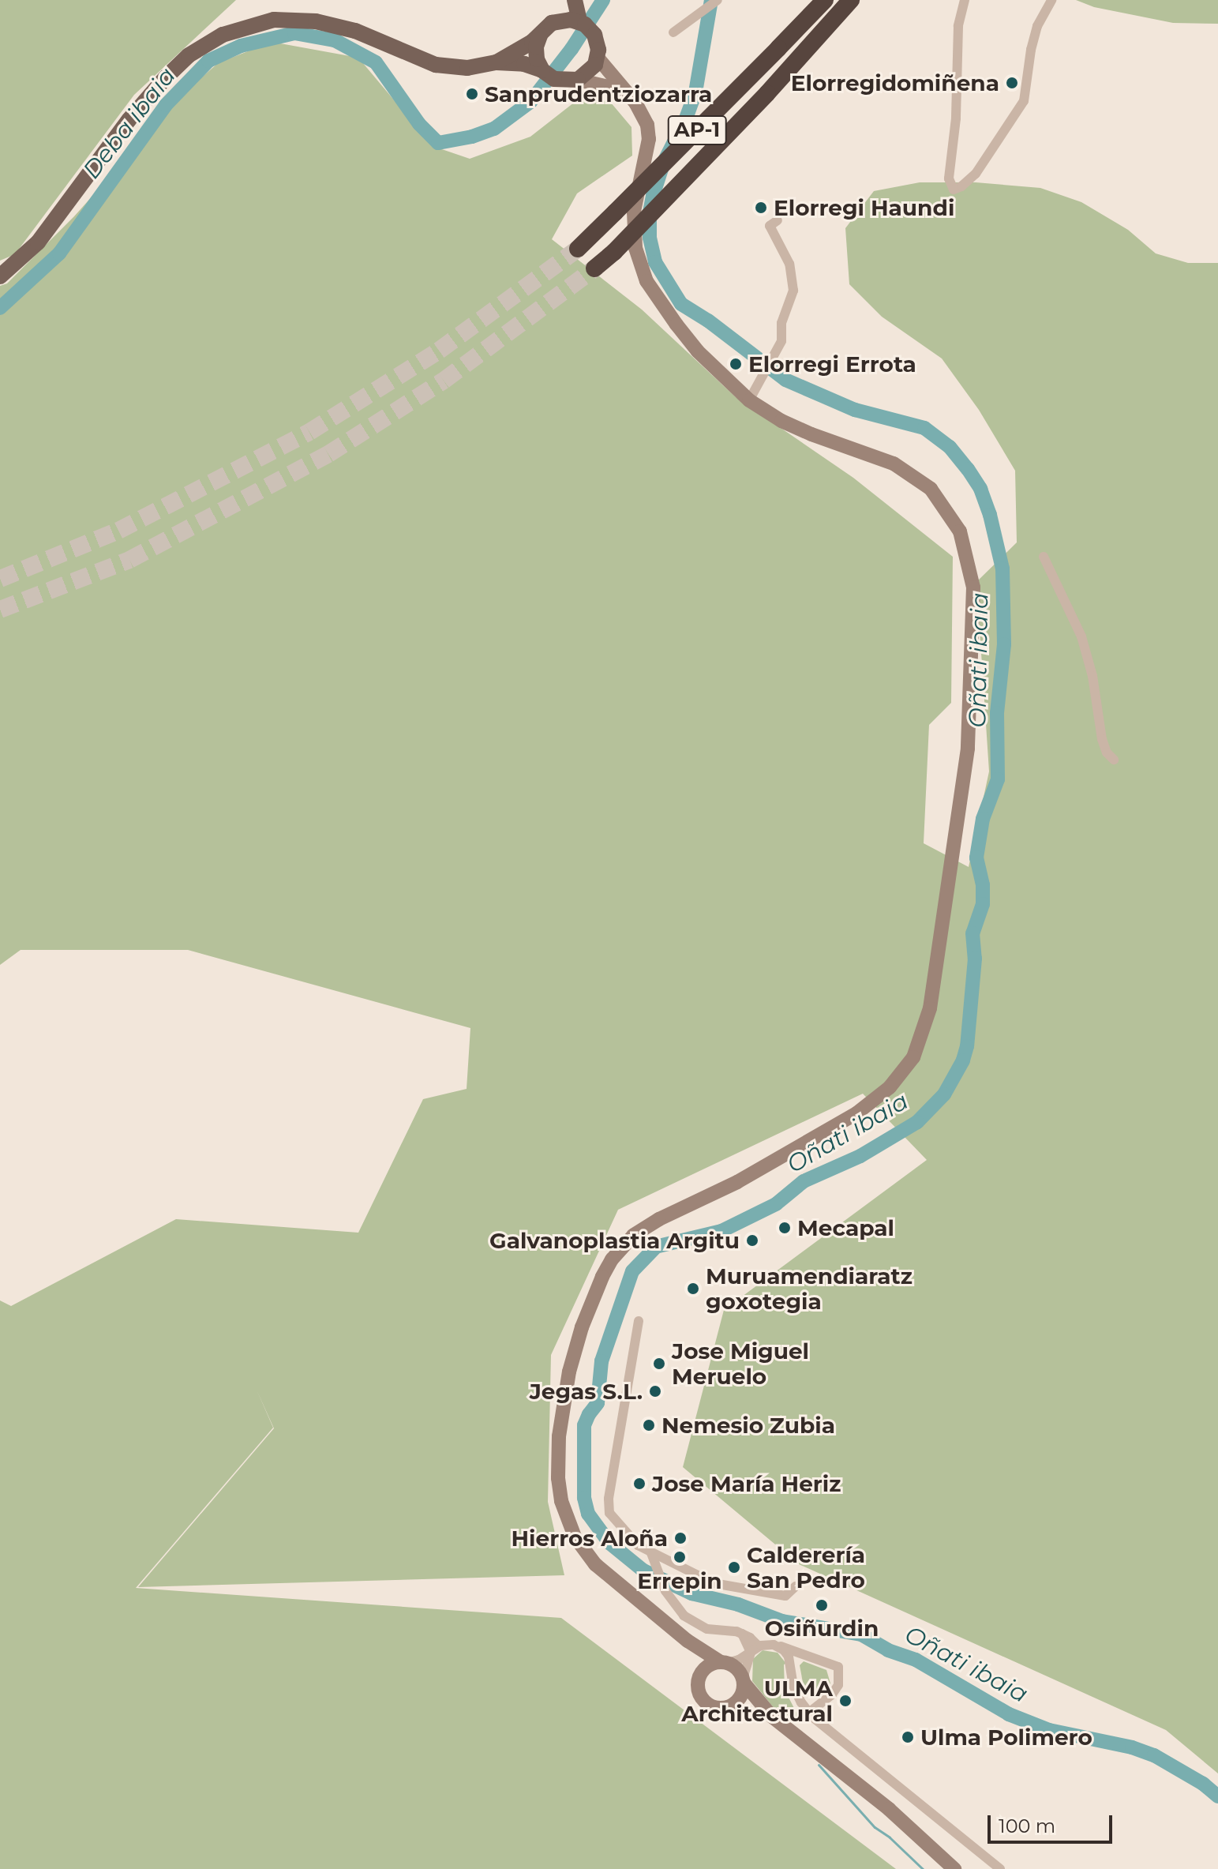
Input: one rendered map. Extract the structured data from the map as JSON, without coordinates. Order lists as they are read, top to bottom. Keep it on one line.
{"streets":{"highway":["AP-1"]},"water":["Deba ibaia","Oñati ibaia"],"places":["Elorregidomiñena","Sanprudentziozarra","Elorregi Haundi","Elorregi Errota","Mecapal","Galvanoplastia Argitu","Muruamendiaratz goxotegia","Jose Miguel Meruelo","Jegas S.L.","Nemesio Zubia","Jose María Heriz","Hierros Aloña","Errepin","Calderería San Pedro","Osiñurdin","ULMA Architectural","Ulma Polimero"],"scale_bar":"100 m"}
